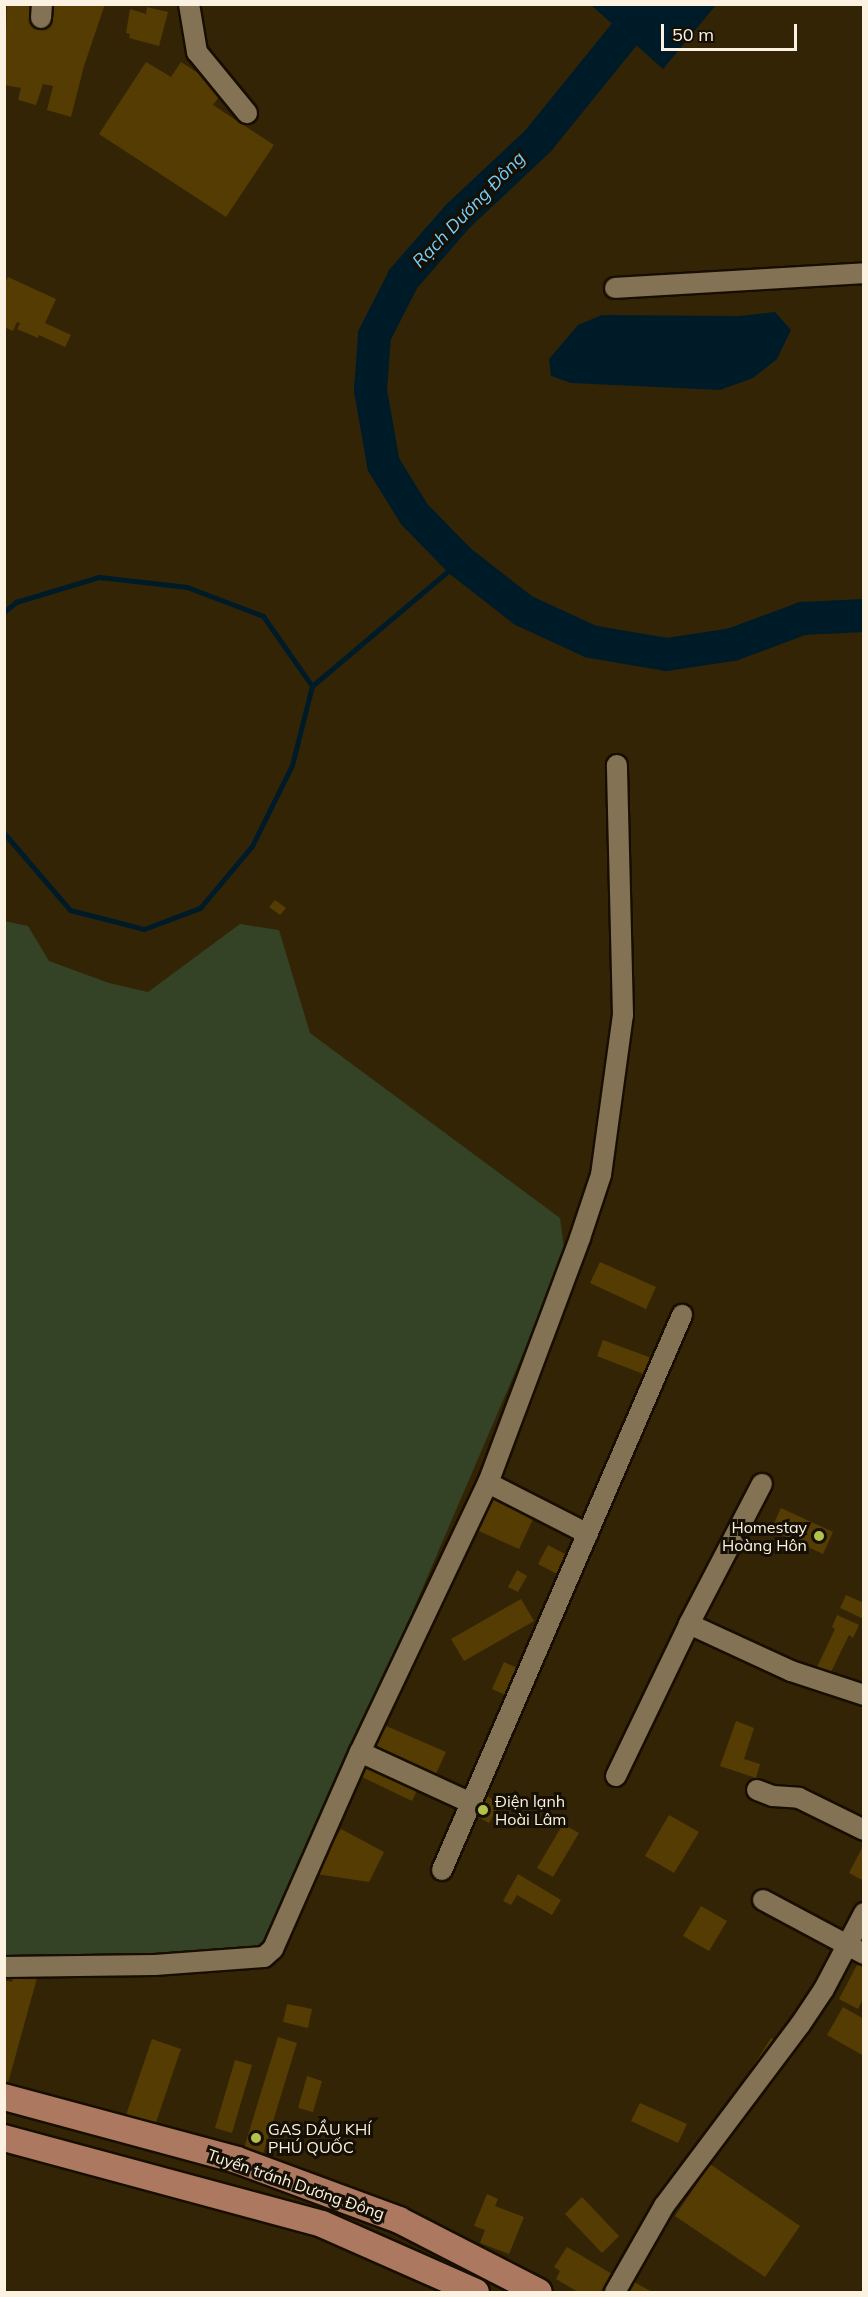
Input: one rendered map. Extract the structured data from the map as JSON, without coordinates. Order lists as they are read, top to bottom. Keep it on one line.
{"streets":{"main road":["Tuyến tránh Dương Đông"]},"water":["Rạch Dương Đông"],"places":["Homestay Hoàng Hôn","Điện lạnh Hoài Lâm","GAS DẦU KHÍ PHÚ QUỐC"],"scale_bar":"50 m"}
